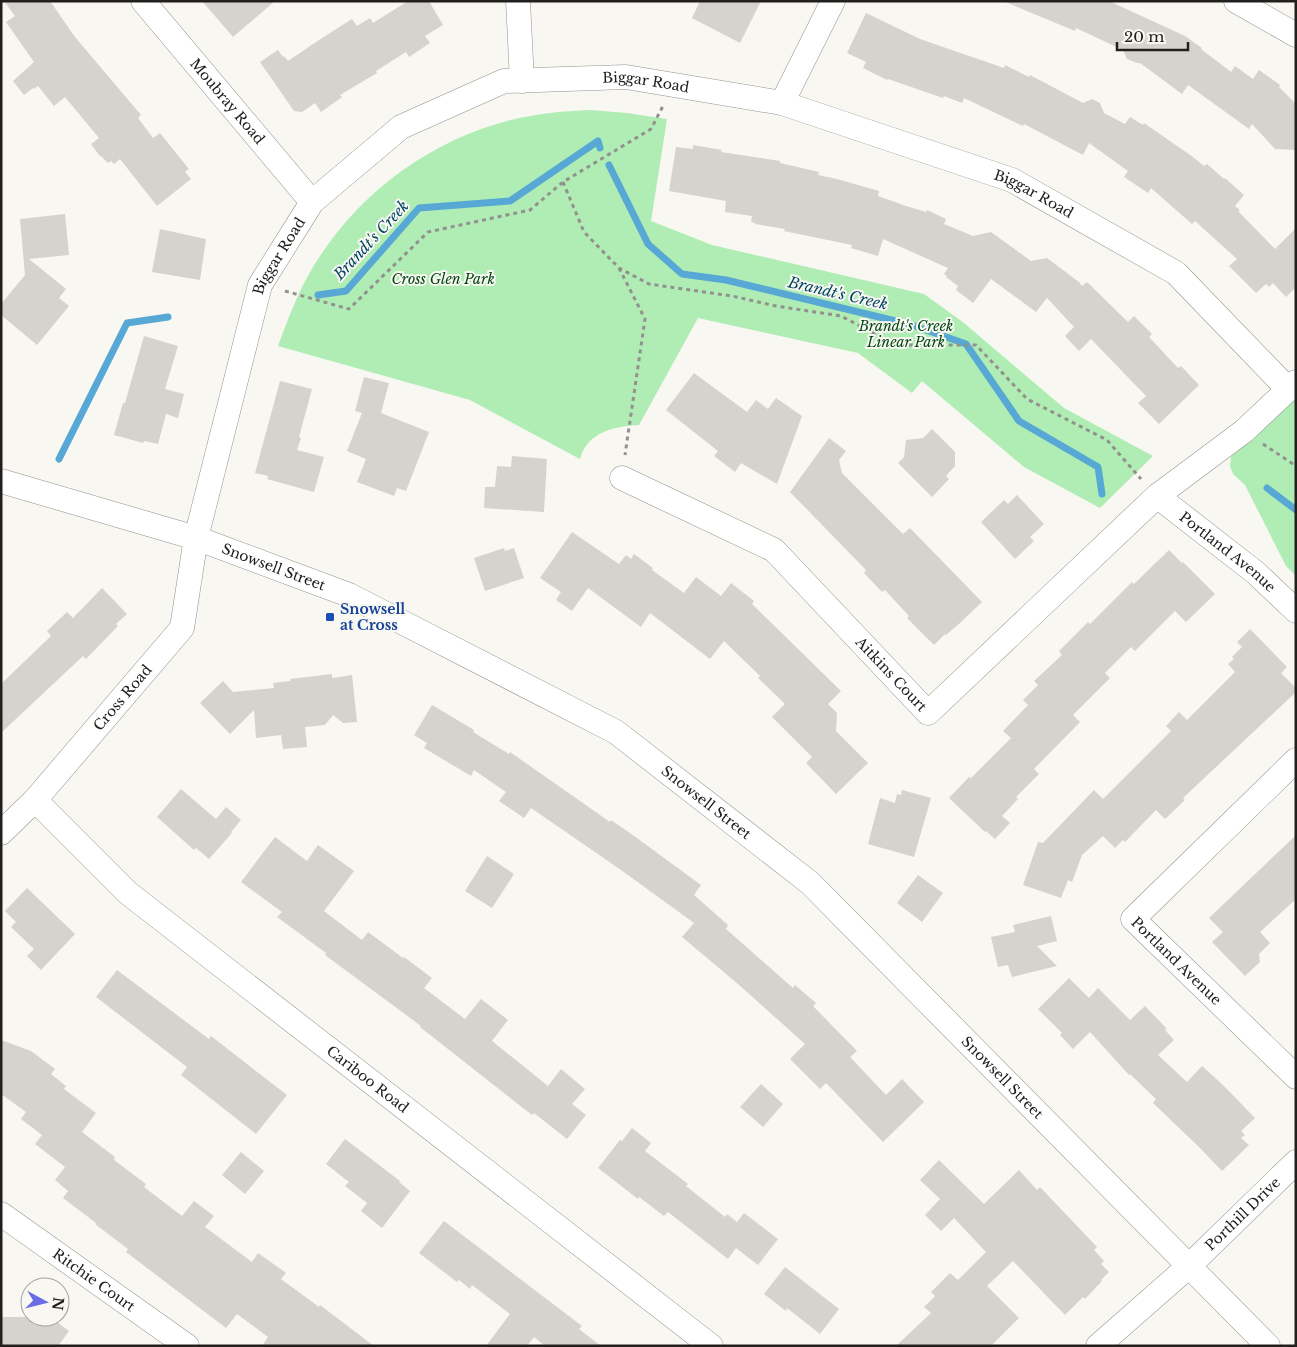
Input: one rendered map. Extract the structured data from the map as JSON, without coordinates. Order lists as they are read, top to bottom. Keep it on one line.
{"streets":{"street":["Biggar Road","Moubray Road","Portland Avenue","Snowsell Street","Aitkins Court","Cross Road","Cariboo Road","Porthill Drive","Ritchie Court"]},"crossings":[["Biggar Road","Moubray Road"],["Biggar Road","Snowsell Street"],["Biggar Road","Cross Road"],["Portland Avenue","Aitkins Court"],["Snowsell Street","Cross Road"],["Snowsell Street","Porthill Drive"],["Cross Road","Cariboo Road"]],"water":["Brandt's Creek"],"parks":["Cross Glen Park","Brandt's Creek Linear Park"],"places":{"transit":["Snowsell at Cross"]},"scale_bar":"20 m","north":"right"}
